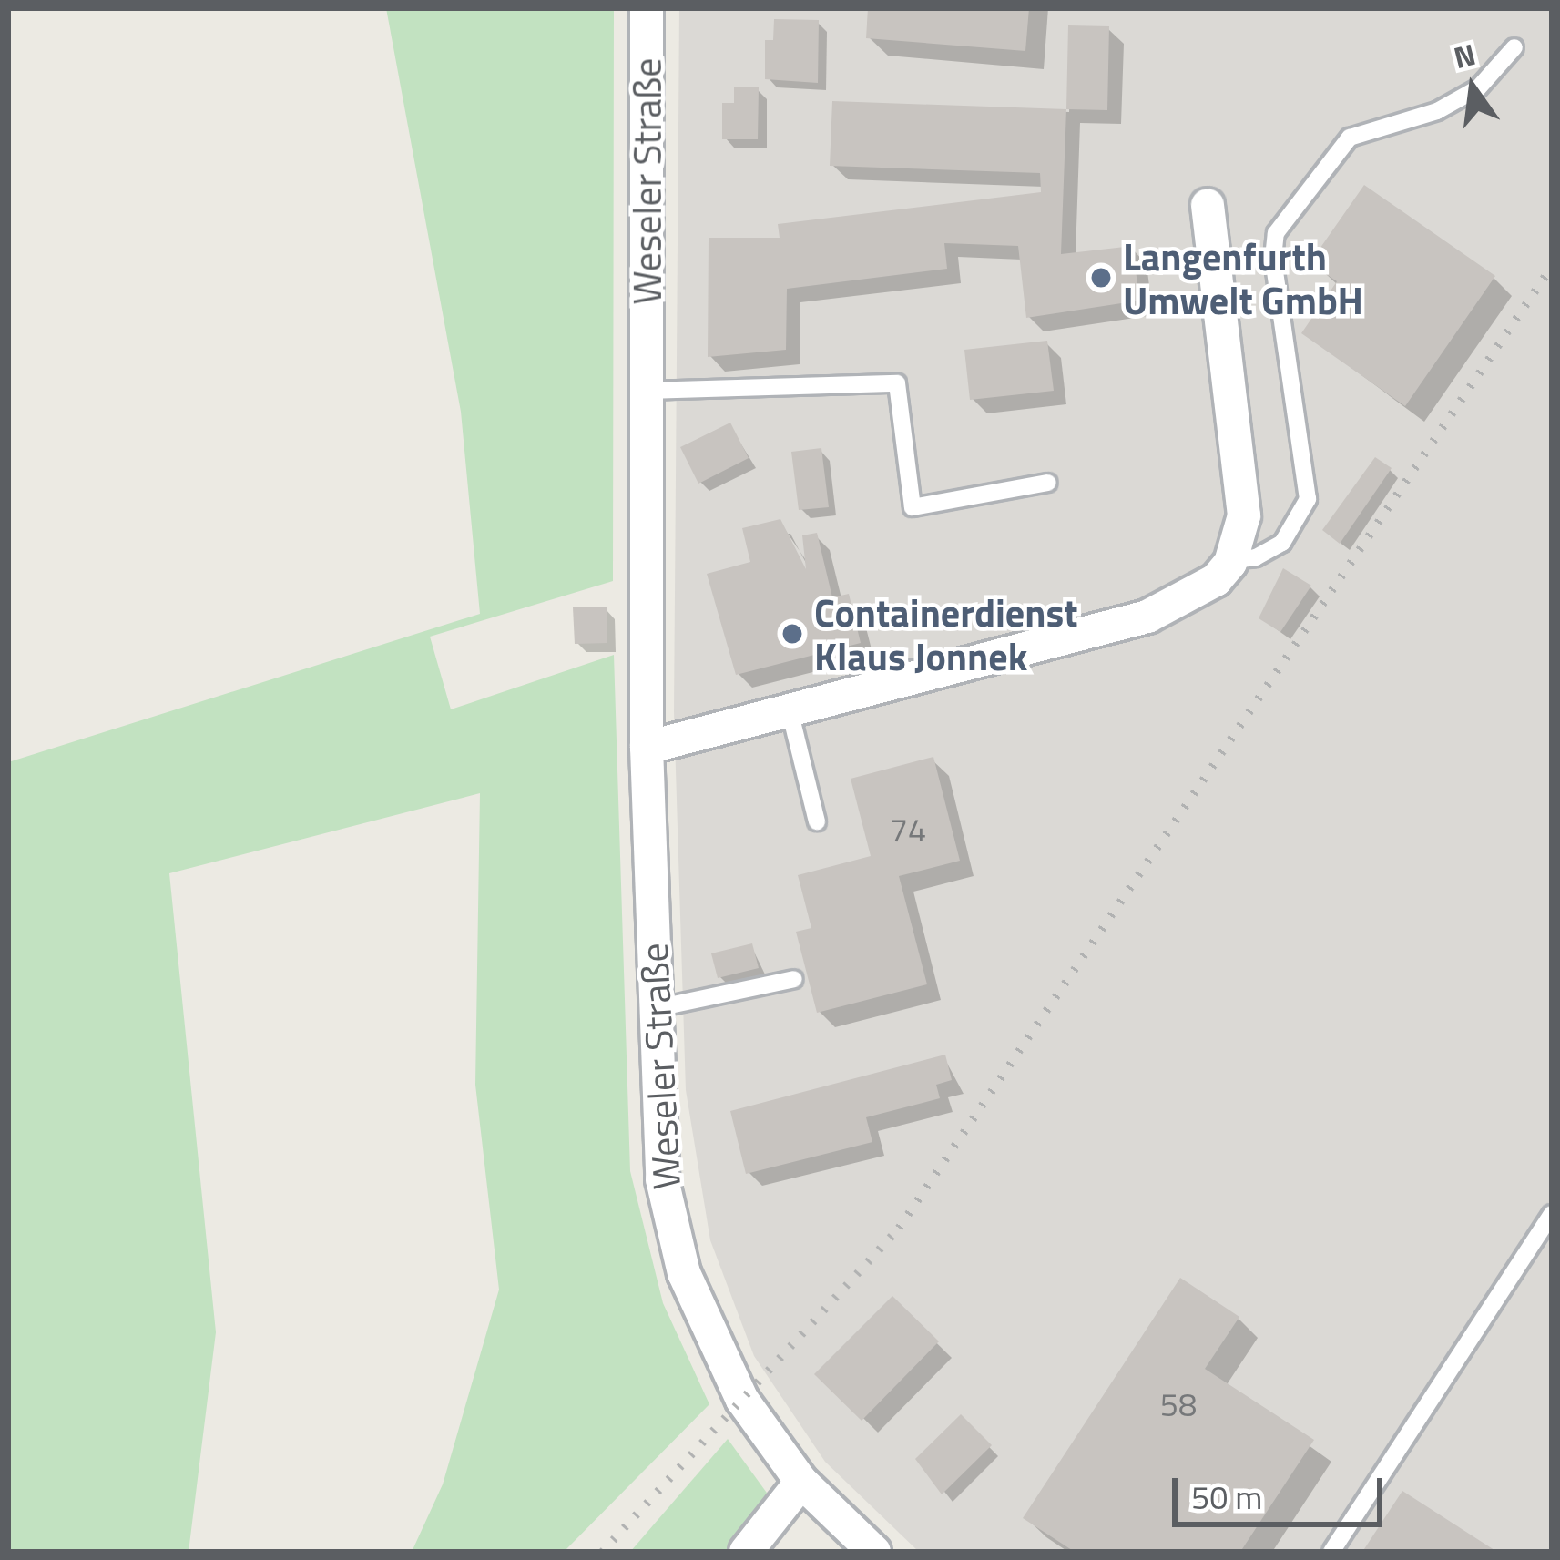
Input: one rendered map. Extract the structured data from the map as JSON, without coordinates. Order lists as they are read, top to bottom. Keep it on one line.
{"streets":{"street":["Weseler Straße"]},"places":["Langenfurth Umwelt GmbH","Containerdienst Klaus Jonnek"],"house_numbers":["74","58"],"scale_bar":"50 m","north":"top"}
